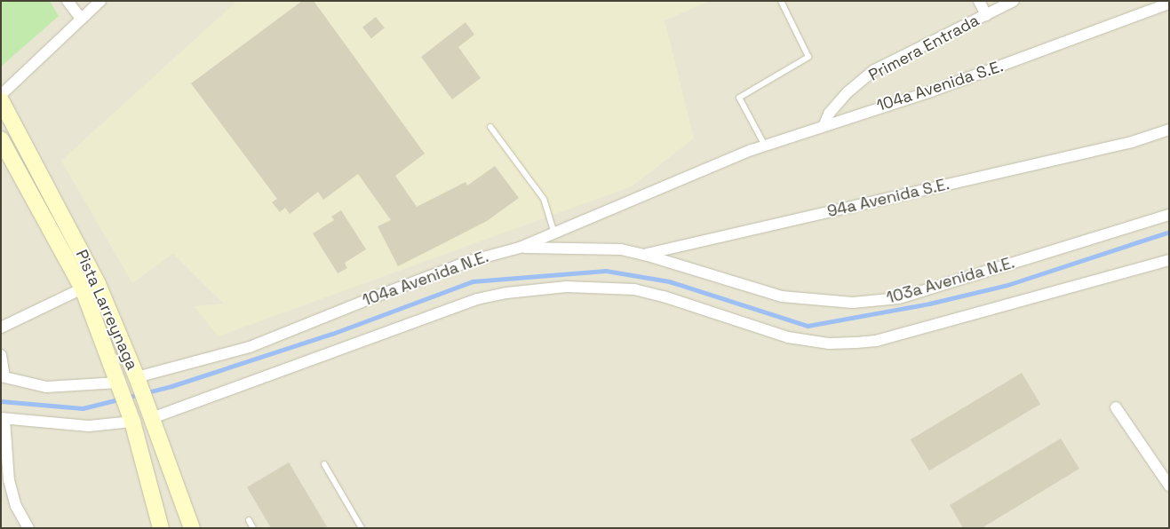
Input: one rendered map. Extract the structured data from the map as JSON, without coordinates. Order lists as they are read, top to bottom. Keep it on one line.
{"streets":{"main road":["Pista Larreynaga"],"street":["Primera Entrada","104a Avenida S.E.","94a Avenida S.E.","104a Avenida N.E.","103a Avenida N.E."]},"crossings":[["Primera Entrada","104a Avenida S.E."],["104a Avenida S.E.","104a Avenida N.E."],["94a Avenida S.E.","103a Avenida N.E."],["104a Avenida N.E.","103a Avenida N.E."],["104a Avenida N.E.","Pista Larreynaga"]]}
